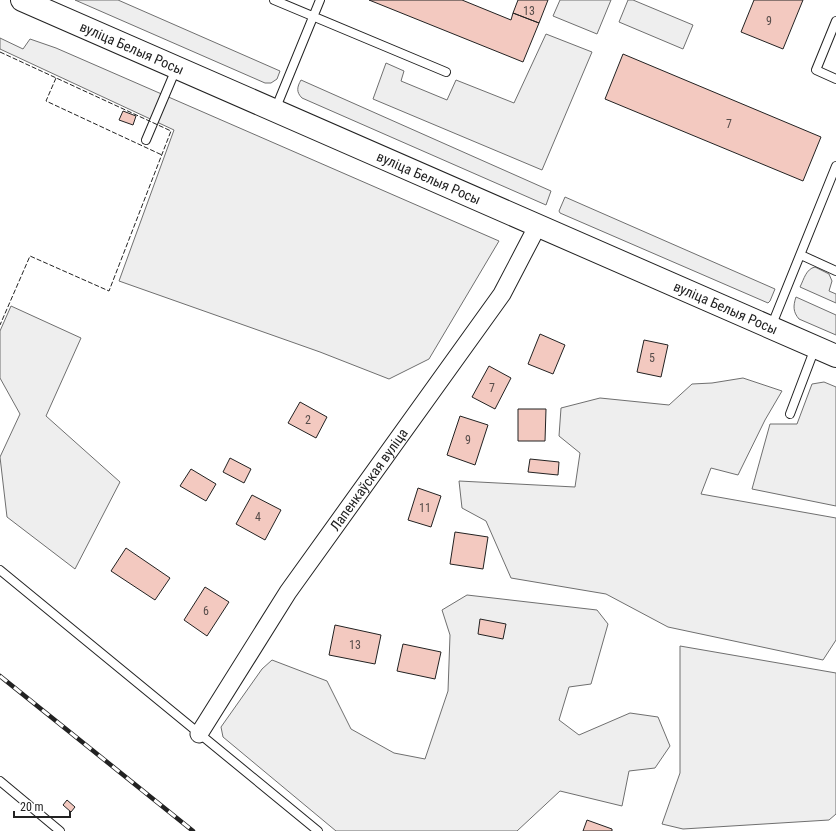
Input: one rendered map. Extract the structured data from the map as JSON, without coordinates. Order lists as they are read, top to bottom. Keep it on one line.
{"streets":{"main road":["вуліца Белыя Росы"],"street":["Лапенкаўская вуліца"]},"crossings":[["вуліца Белыя Росы","Лапенкаўская вуліца"]],"house_numbers":["13","9","7","5","7","2","9","11","4","6","13"],"scale_bar":"20 m"}
